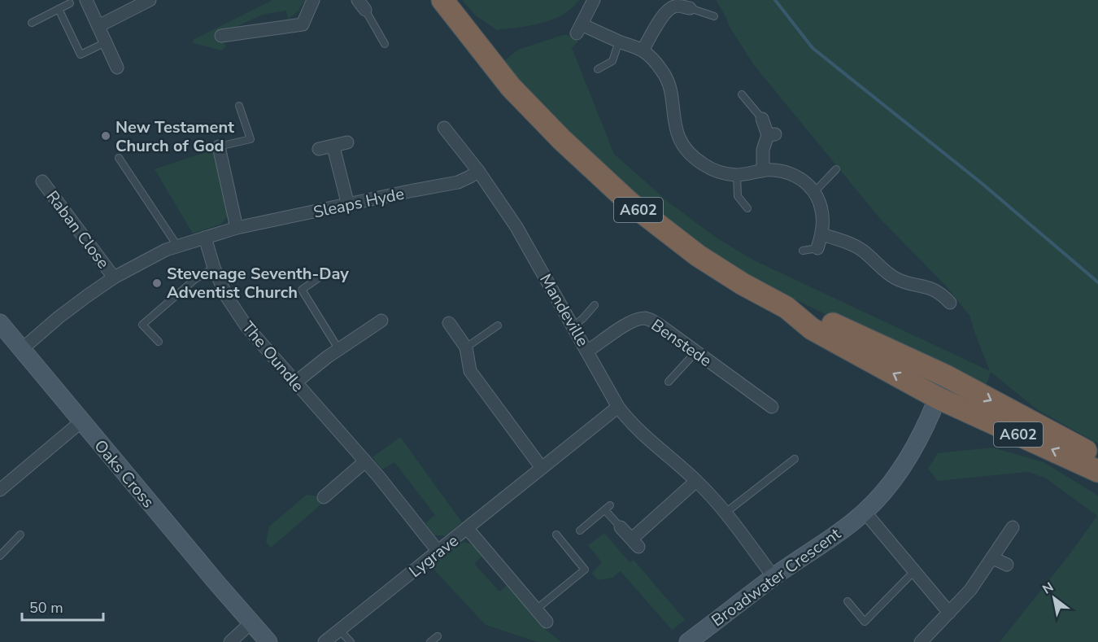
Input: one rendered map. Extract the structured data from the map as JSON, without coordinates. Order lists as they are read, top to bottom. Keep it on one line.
{"streets":{"highway":["A602"],"street":["Sleaps Hyde","Raban Close","Mandeville","Benstede","The Oundle","Oaks Cross","Lygrave","Broadwater Crescent"]},"crossings":[["Sleaps Hyde","Raban Close"],["Sleaps Hyde","Mandeville"],["Sleaps Hyde","The Oundle"],["Sleaps Hyde","Oaks Cross"],["A602","Broadwater Crescent"],["Mandeville","Benstede"],["Mandeville","Lygrave"],["Mandeville","Broadwater Crescent"],["The Oundle","Lygrave"]],"places":["New Testament Church of God","Stevenage Seventh-Day Adventist Church"],"scale_bar":"50 m","north":"top left"}
